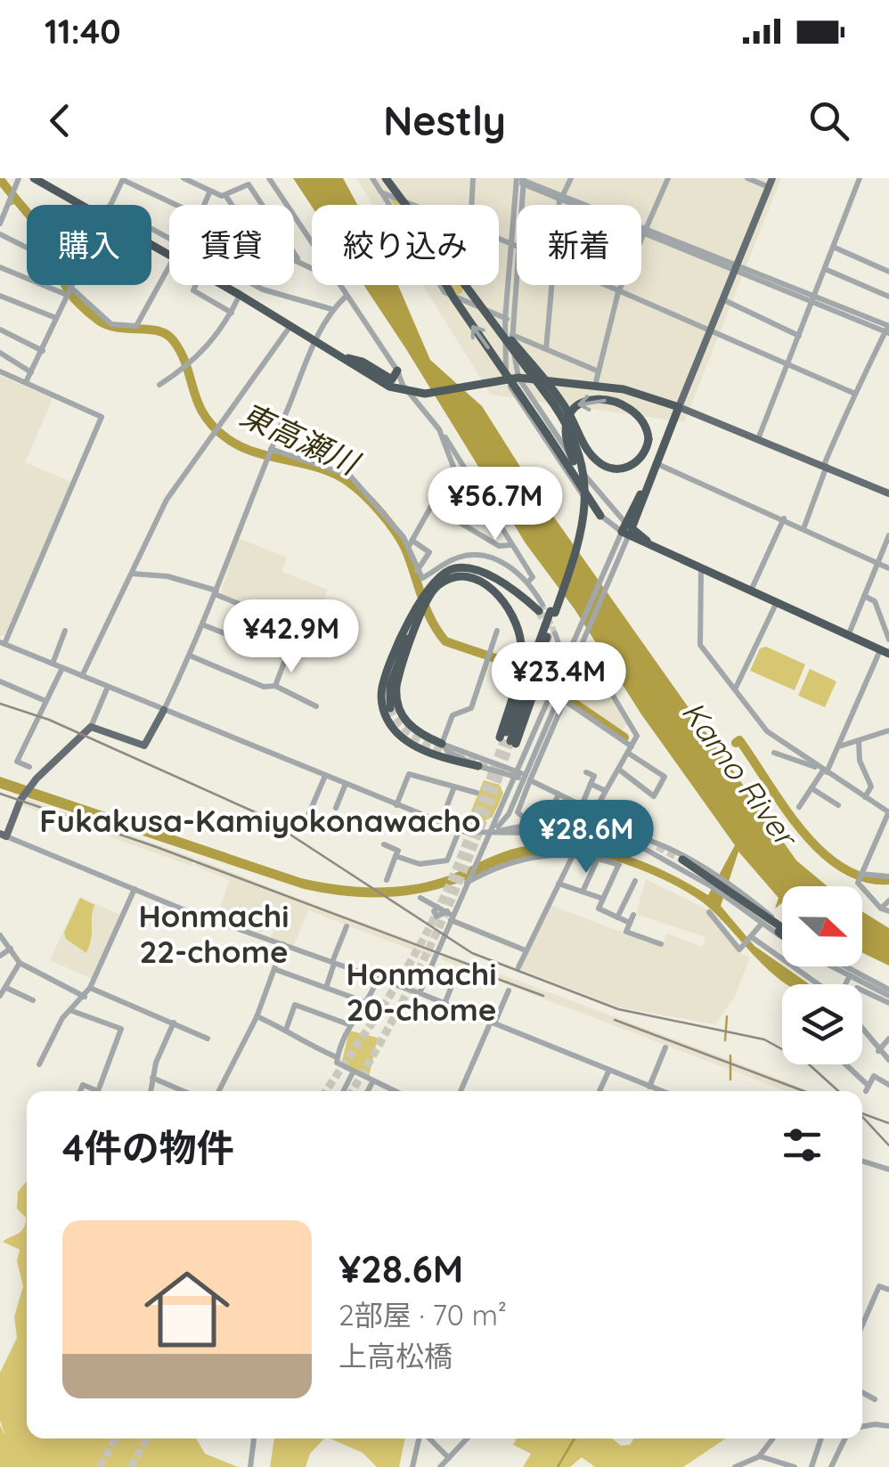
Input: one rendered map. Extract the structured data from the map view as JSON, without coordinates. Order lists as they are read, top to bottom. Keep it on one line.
{"districts":["Fukakusa-Kamiyokonawacho","Honmachi 22-chome","Honmachi 20-chome"],"water":["東高瀬川","Kamo River"],"north":"right","page":{"status":"11:40","header":"Nestly","chip":["購入","賃貸","絞り込み","新着"],"price":["¥56.7M","¥42.9M","¥23.4M","¥28.6M"],"heading":"4件の物件","list":[{"name":"¥28.6M","note":"2部屋 · 70 m² · 上高松橋"}]}}
